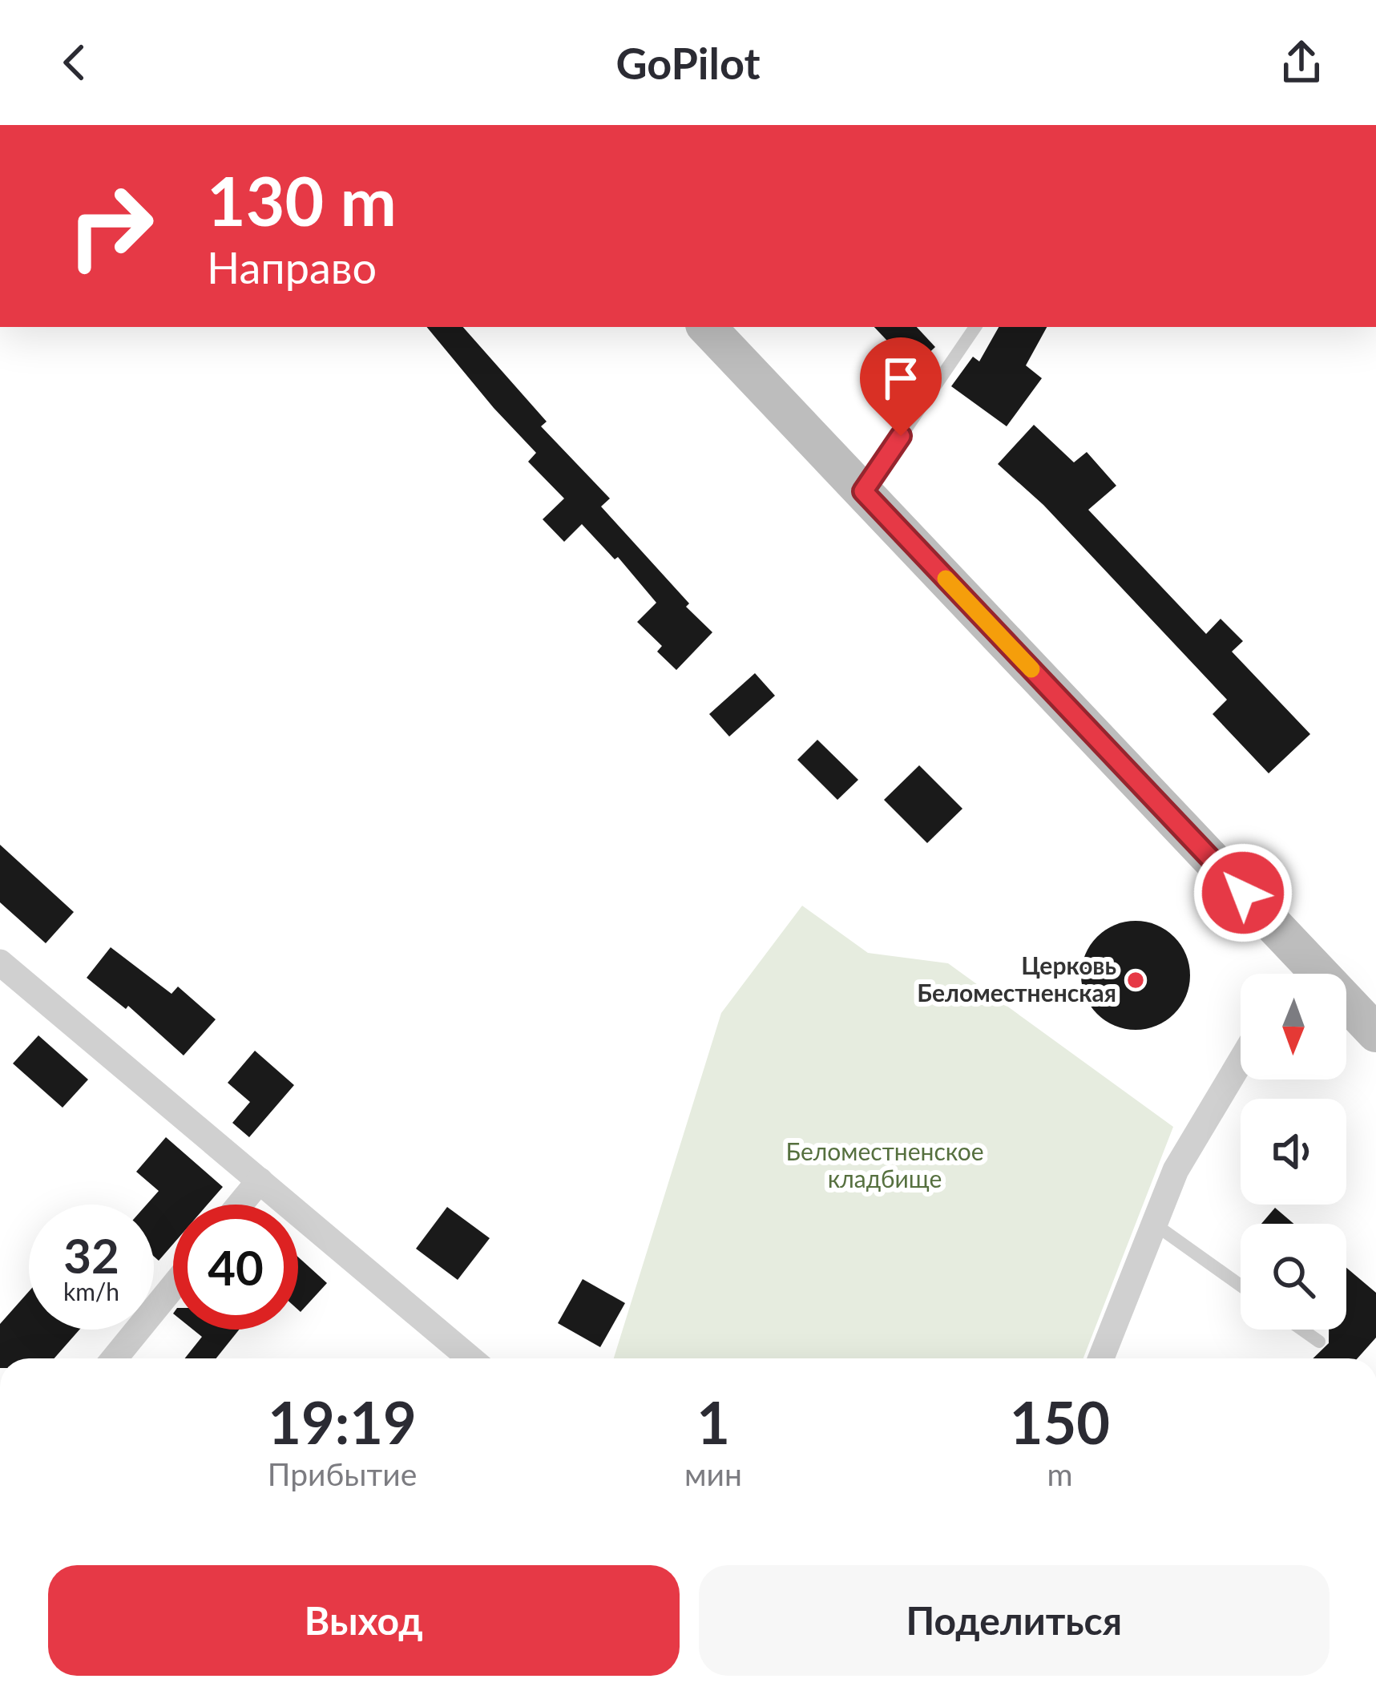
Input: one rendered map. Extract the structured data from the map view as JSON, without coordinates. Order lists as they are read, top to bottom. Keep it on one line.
{"parks":["Беломестненское кладбище"],"places":["Церковь Беломестненская"],"north":"bottom","page":{"header":"GoPilot","turn":["130 m","Направо"],"speed":"32 km/h","limit":"40","eta":["19:19","Прибытие","1","мин","150","m"],"buttons":["Выход","Поделиться"]}}
